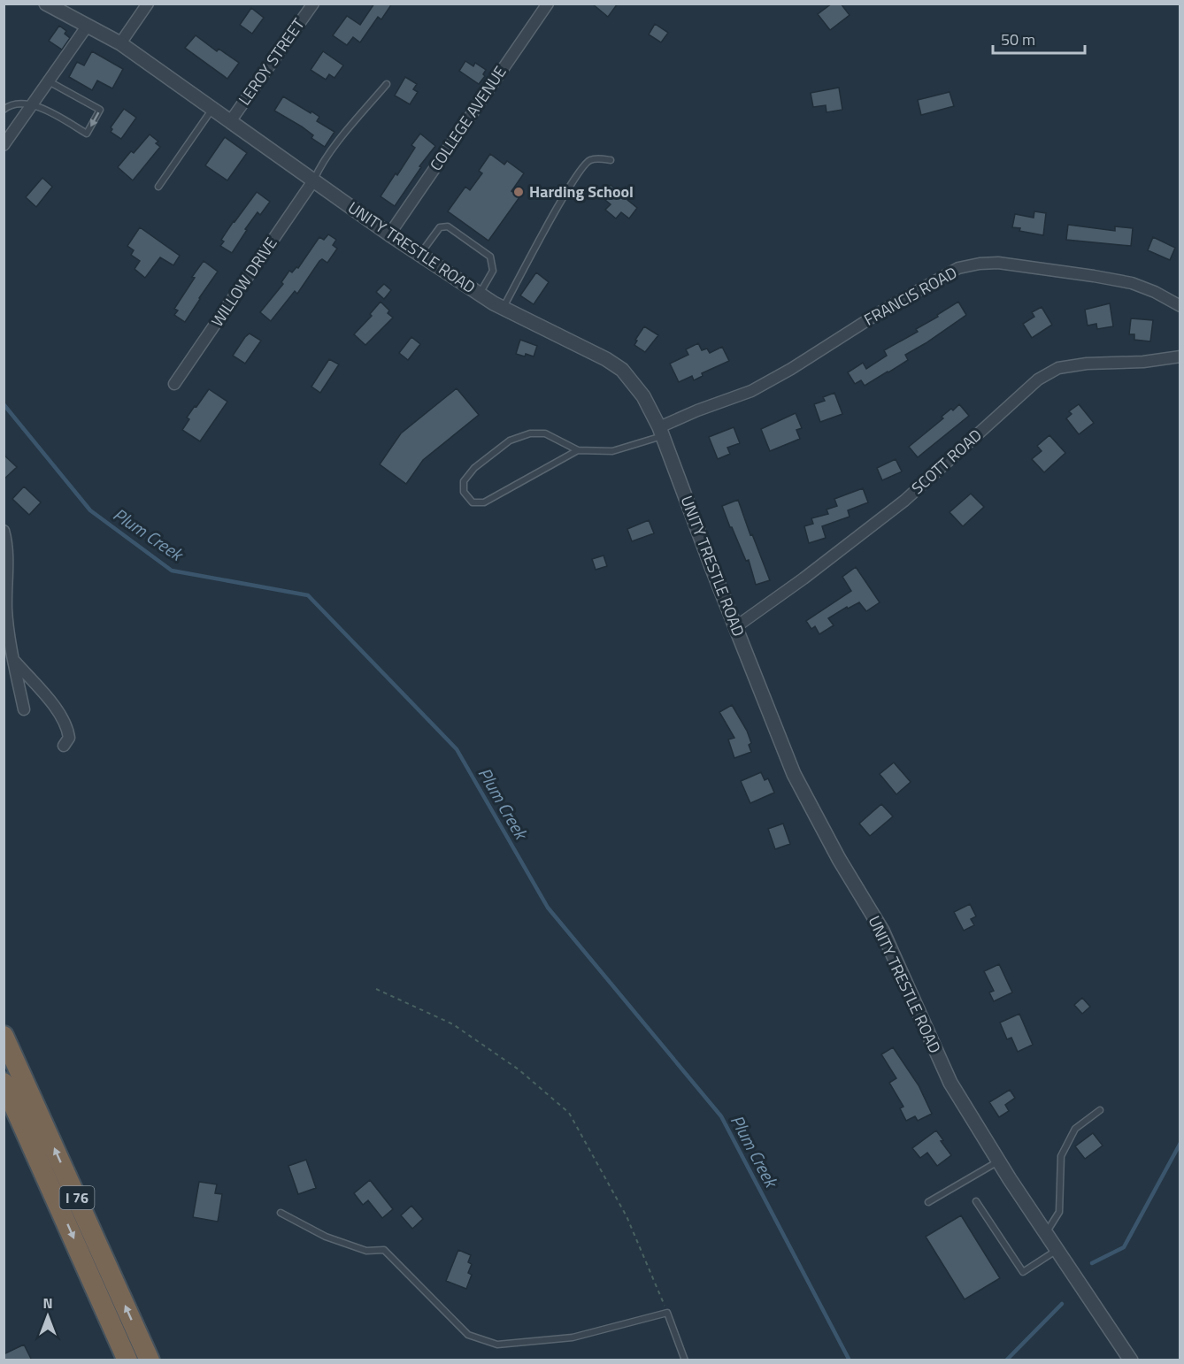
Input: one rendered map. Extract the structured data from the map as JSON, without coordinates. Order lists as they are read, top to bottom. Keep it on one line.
{"streets":{"highway":["I 76"],"street":["LEROY STREET","COLLEGE AVENUE","UNITY TRESTLE ROAD","WILLOW DRIVE","FRANCIS ROAD","SCOTT ROAD"]},"crossings":[["LEROY STREET","UNITY TRESTLE ROAD"],["COLLEGE AVENUE","UNITY TRESTLE ROAD"],["UNITY TRESTLE ROAD","WILLOW DRIVE"],["UNITY TRESTLE ROAD","FRANCIS ROAD"],["UNITY TRESTLE ROAD","SCOTT ROAD"]],"water":["Plum Creek"],"places":["Harding School"],"scale_bar":"50 m","north":"top"}
